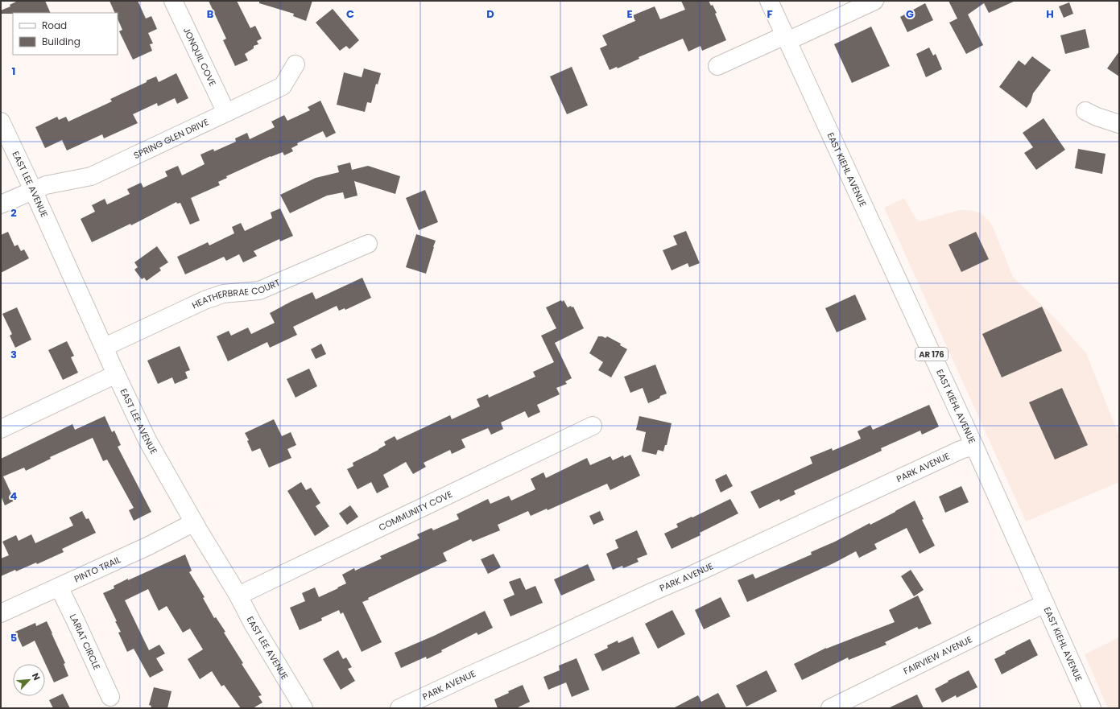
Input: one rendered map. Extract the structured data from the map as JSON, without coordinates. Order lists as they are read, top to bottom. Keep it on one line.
{"streets":{"street":["JONQUIL COVE","SPRING GLEN DRIVE","EAST KIEHL AVENUE","EAST LEE AVENUE","HEATHERBRAE COURT","AR 176","PARK AVENUE","COMMUNITY COVE","PINTO TRAIL","LARIAT CIRCLE","FAIRVIEW AVENUE"]},"crossings":[["JONQUIL COVE","SPRING GLEN DRIVE"],["SPRING GLEN DRIVE","EAST LEE AVENUE"],["EAST KIEHL AVENUE","PARK AVENUE"],["EAST KIEHL AVENUE","FAIRVIEW AVENUE"],["EAST LEE AVENUE","HEATHERBRAE COURT"],["EAST LEE AVENUE","COMMUNITY COVE"],["EAST LEE AVENUE","PINTO TRAIL"],["PINTO TRAIL","LARIAT CIRCLE"]],"legend":["Road","Building"],"north":"top right","grid":{"columns":["B","C","D","E","F","G","H"],"rows":["1","2","3","4","5"]}}
